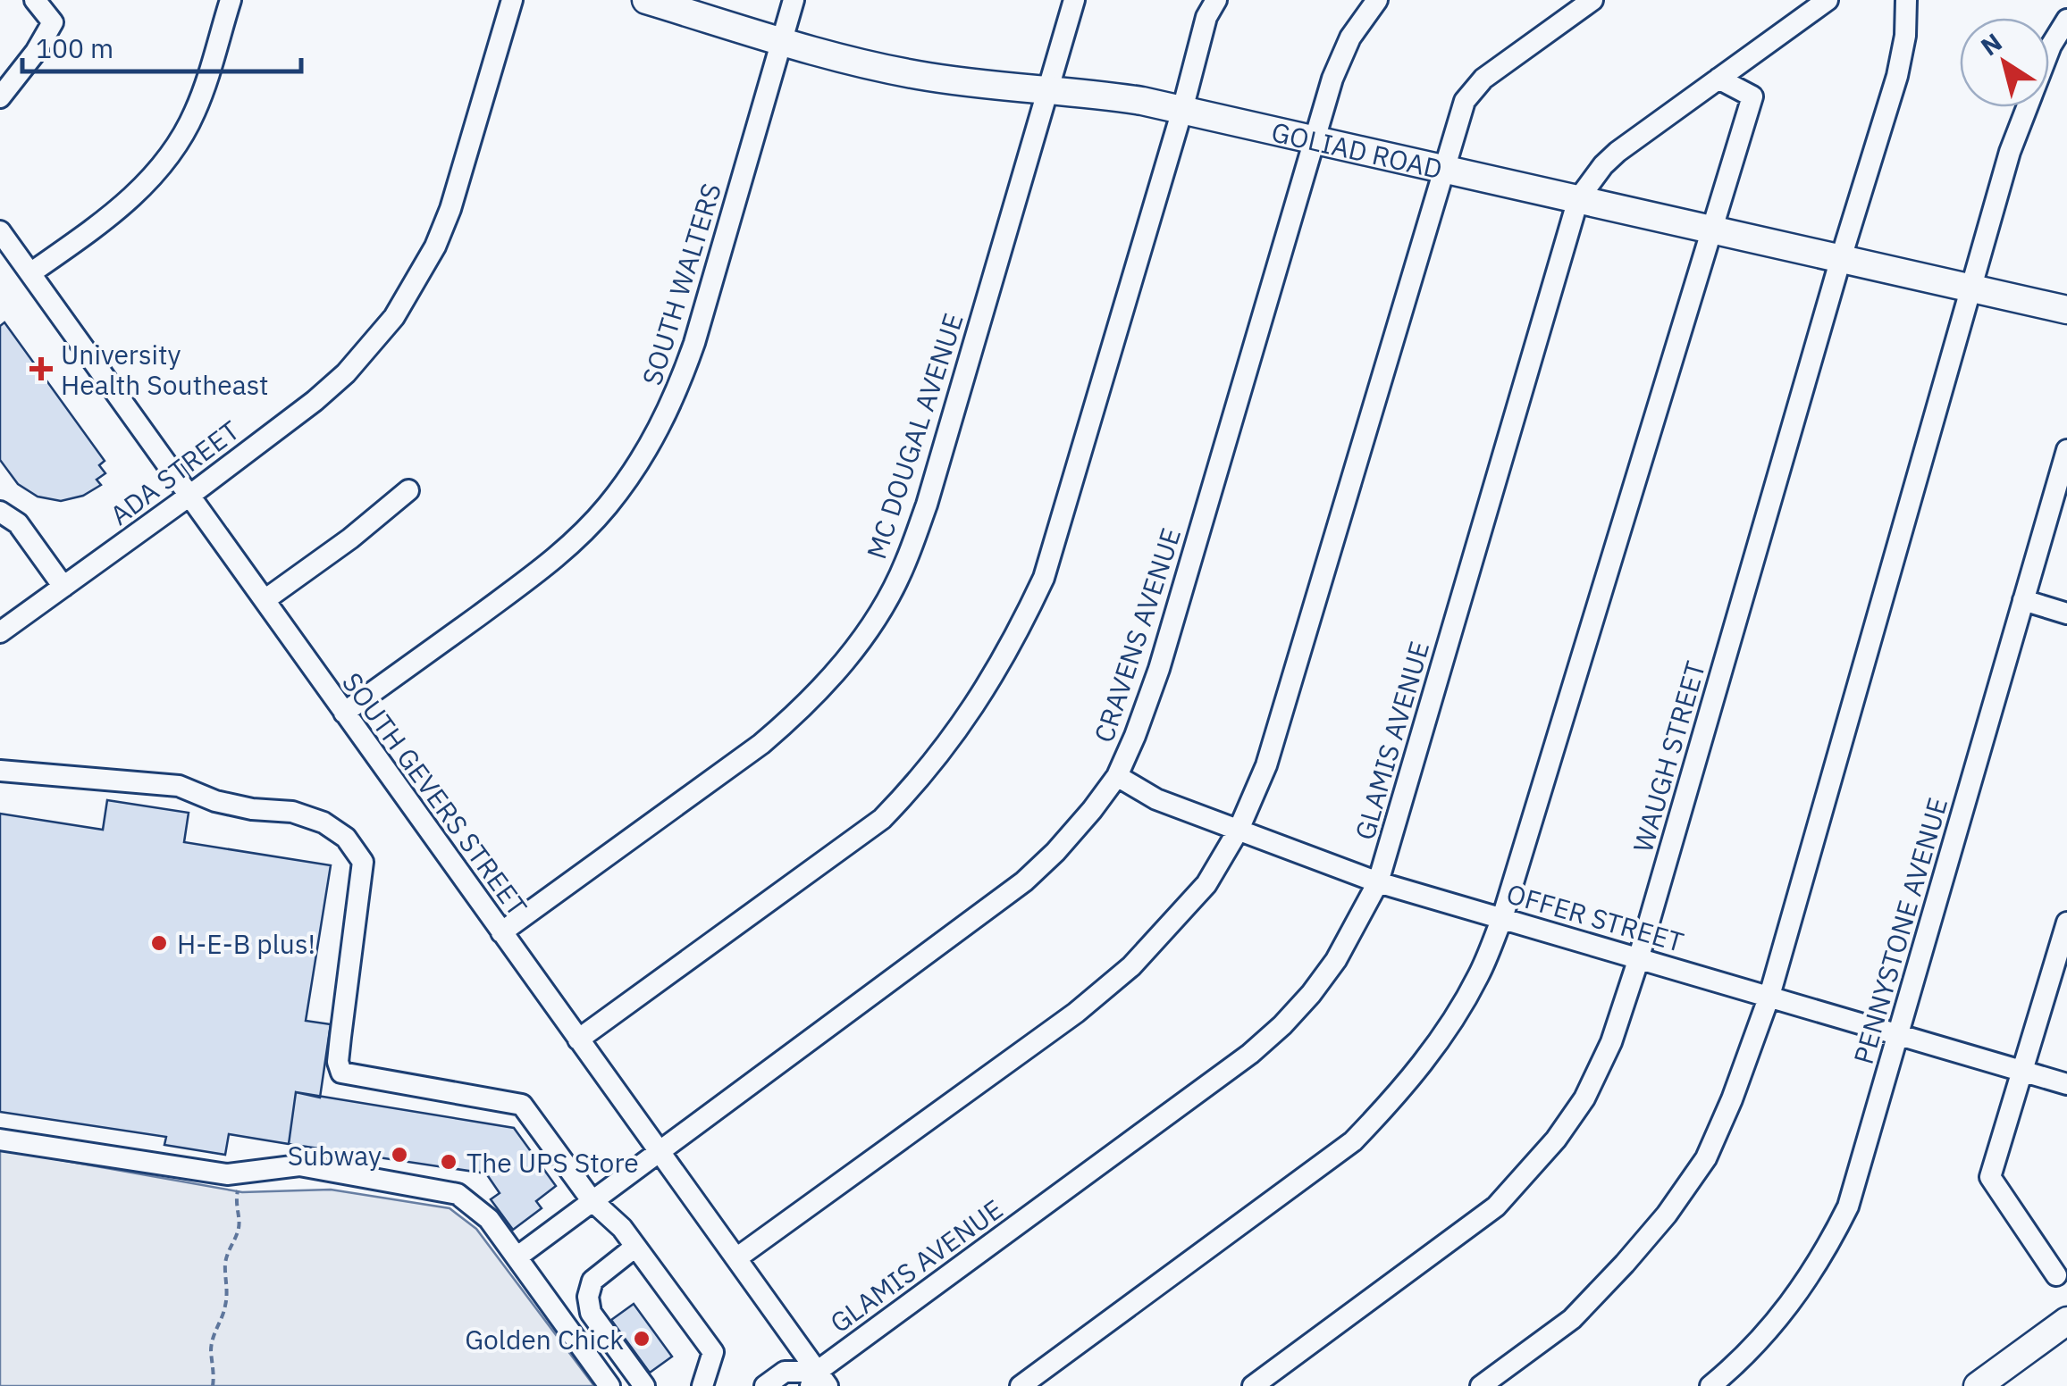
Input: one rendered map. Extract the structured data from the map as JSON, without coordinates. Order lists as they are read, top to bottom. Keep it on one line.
{"streets":{"main road":["GOLIAD ROAD"],"street":["SOUTH WALTERS","MC DOUGAL AVENUE","ADA STREET","CRAVENS AVENUE","GLAMIS AVENUE","WAUGH STREET","SOUTH GEVERS STREET","OFFER STREET","PENNYSTONE AVENUE"]},"crossings":[["GOLIAD ROAD","SOUTH WALTERS"],["GOLIAD ROAD","MC DOUGAL AVENUE"],["GOLIAD ROAD","CRAVENS AVENUE"],["GOLIAD ROAD","GLAMIS AVENUE"],["GOLIAD ROAD","WAUGH STREET"],["SOUTH WALTERS","SOUTH GEVERS STREET"],["MC DOUGAL AVENUE","SOUTH GEVERS STREET"],["ADA STREET","SOUTH GEVERS STREET"],["CRAVENS AVENUE","SOUTH GEVERS STREET"],["CRAVENS AVENUE","OFFER STREET"],["GLAMIS AVENUE","SOUTH GEVERS STREET"],["GLAMIS AVENUE","OFFER STREET"],["WAUGH STREET","OFFER STREET"],["OFFER STREET","PENNYSTONE AVENUE"]],"places":{"health":["University Health Southeast"],"other":["H-E-B plus!","Subway","The UPS Store","Golden Chick"]},"scale_bar":"100 m","north":"top left"}
